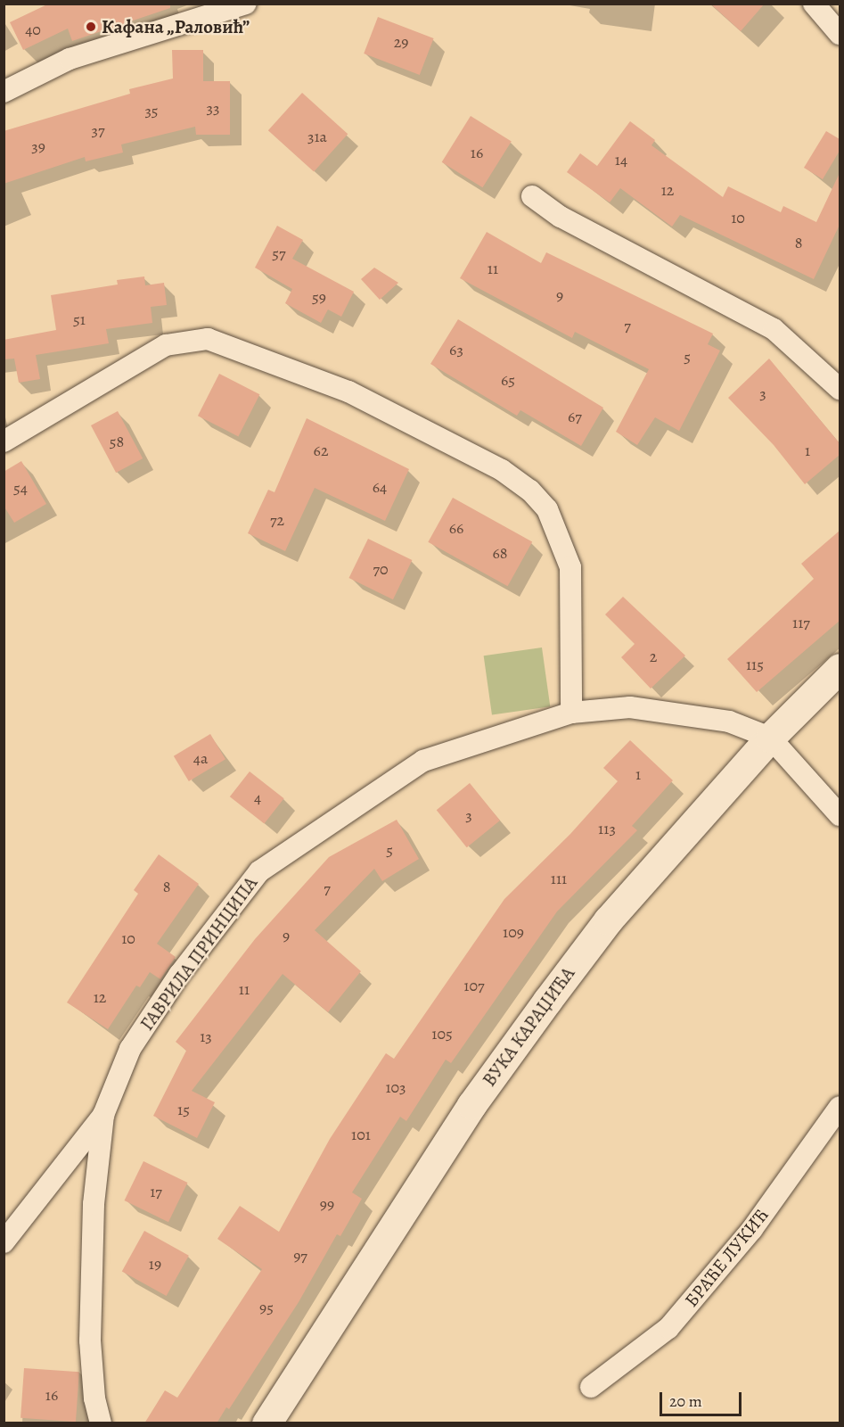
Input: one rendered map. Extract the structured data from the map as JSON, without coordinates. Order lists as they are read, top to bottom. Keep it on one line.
{"streets":{"street":["ГАВРИЛА ПРИНЦИПА","ВУКА КАРАЏИЋА","БРАЋЕ ЛУКИЋ"]},"crossings":[["ГАВРИЛА ПРИНЦИПА","ВУКА КАРАЏИЋА"]],"places":["Кафана „Раловић”"],"house_numbers":["40","29","33","35","37","31a","39","16","14","12","10","8","57","11","9","59","51","7","63","5","65","3","67","58","62","1","64","54","72","66","68","70","117","2","115","4a","1","4","3","113","5","111","8","7","109","9","10","107","11","12","105","13","103","15","101","17","99","97","19","95","16"],"scale_bar":"20 m"}
